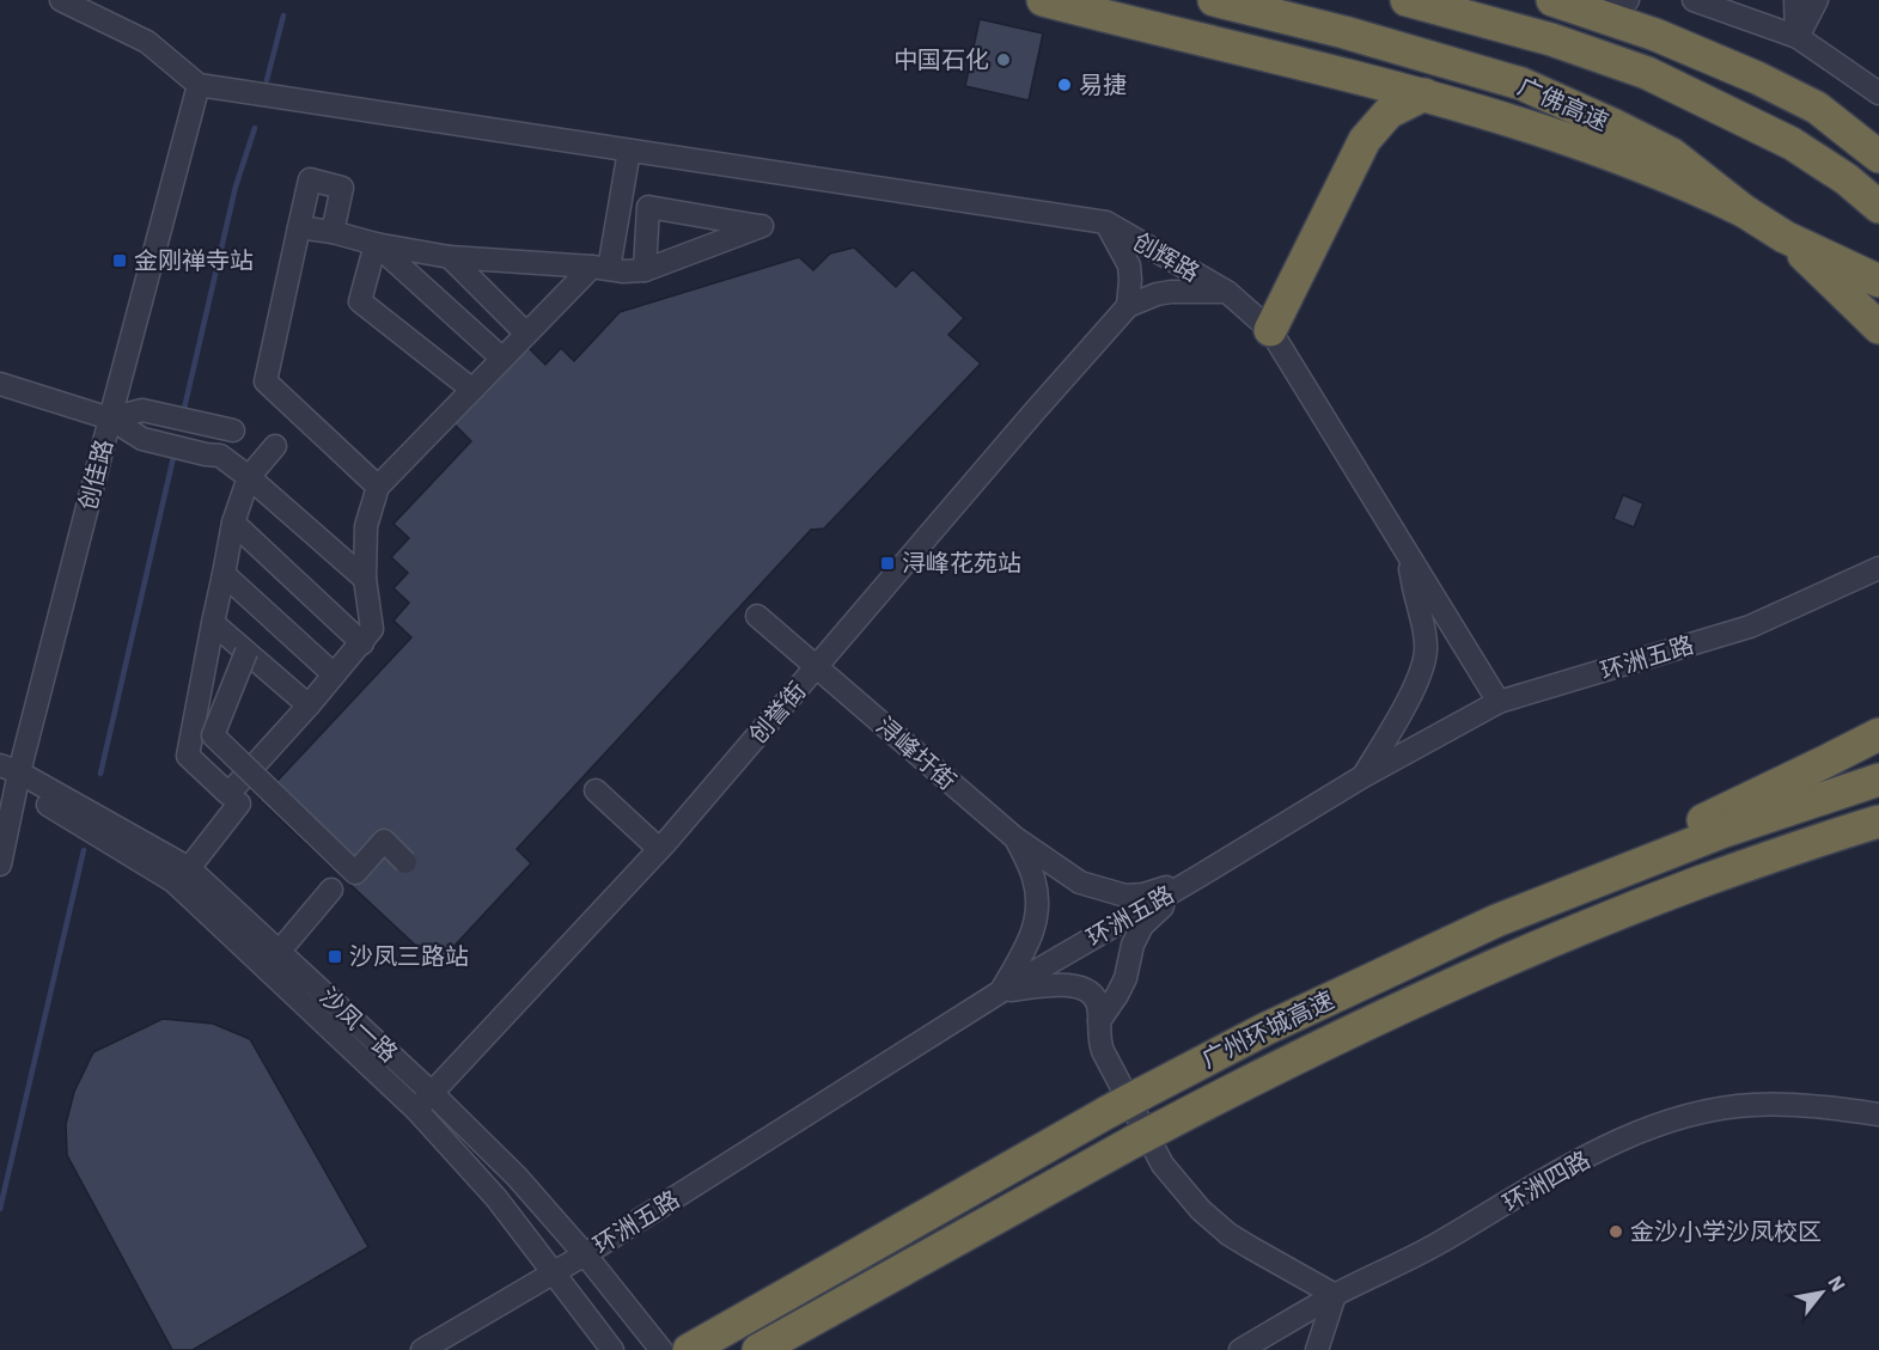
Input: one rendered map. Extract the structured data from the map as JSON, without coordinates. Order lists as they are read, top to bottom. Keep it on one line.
{"streets":{"highway":["广佛高速","广州环城高速"],"street":["创辉路","创佳路","环洲五路","创誉街","浔峰圩街","沙凤一路","环洲四路"]},"crossings":[["创辉路","环洲五路"],["创佳路","沙凤一路"],["环洲五路","浔峰圩街"],["环洲五路","沙凤一路"],["创誉街","浔峰圩街"],["创誉街","沙凤一路"]],"places":{"other":["中国石化","易捷","金沙小学沙凤校区"],"transit":["金刚禅寺站","浔峰花苑站","沙凤三路站"]},"north":"top right"}
